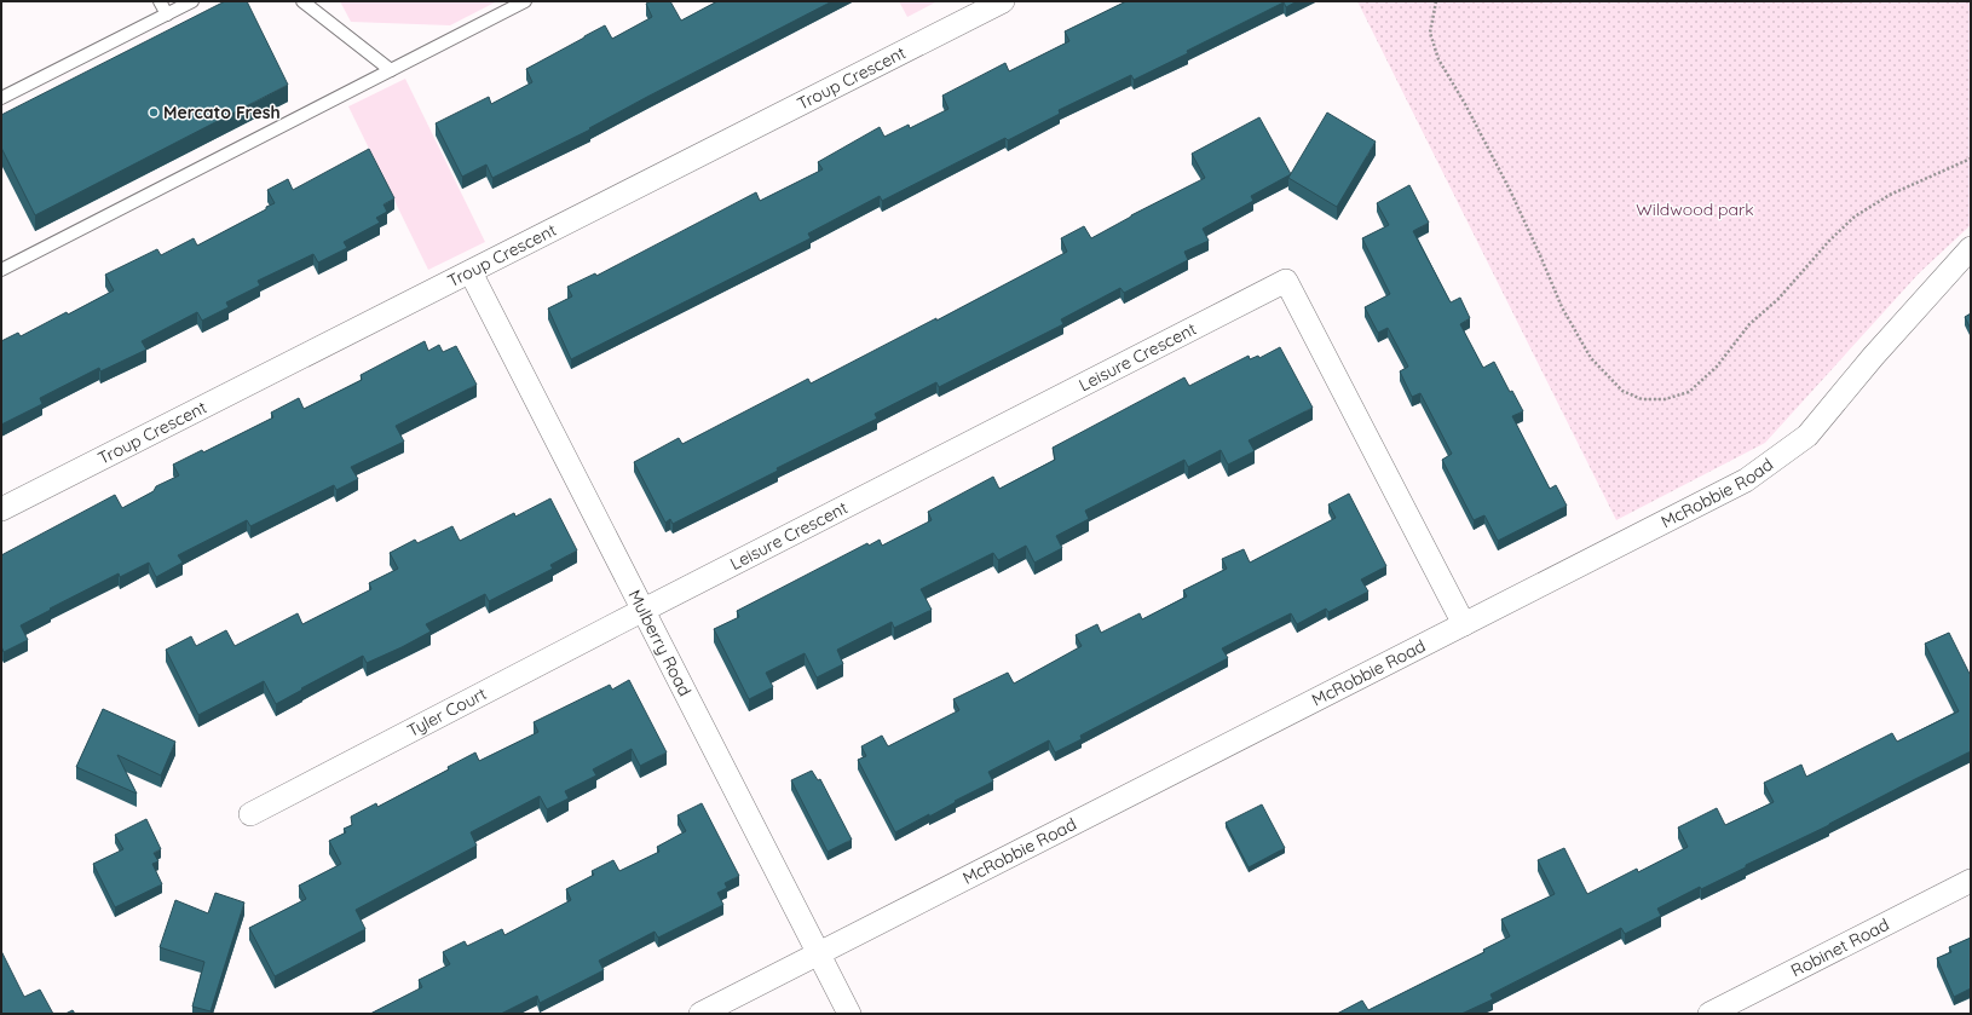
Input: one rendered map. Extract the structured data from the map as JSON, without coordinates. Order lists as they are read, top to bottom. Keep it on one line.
{"streets":{"street":["Troup Crescent","Leisure Crescent","McRobbie Road","Mulberry Road","Tyler Court","Robinet Road"]},"crossings":[["Troup Crescent","Mulberry Road"],["Leisure Crescent","McRobbie Road"],["Leisure Crescent","Mulberry Road"],["Leisure Crescent","Tyler Court"],["McRobbie Road","Mulberry Road"],["Mulberry Road","Tyler Court"]],"parks":["Wildwood park"],"places":["Mercato Fresh"]}
